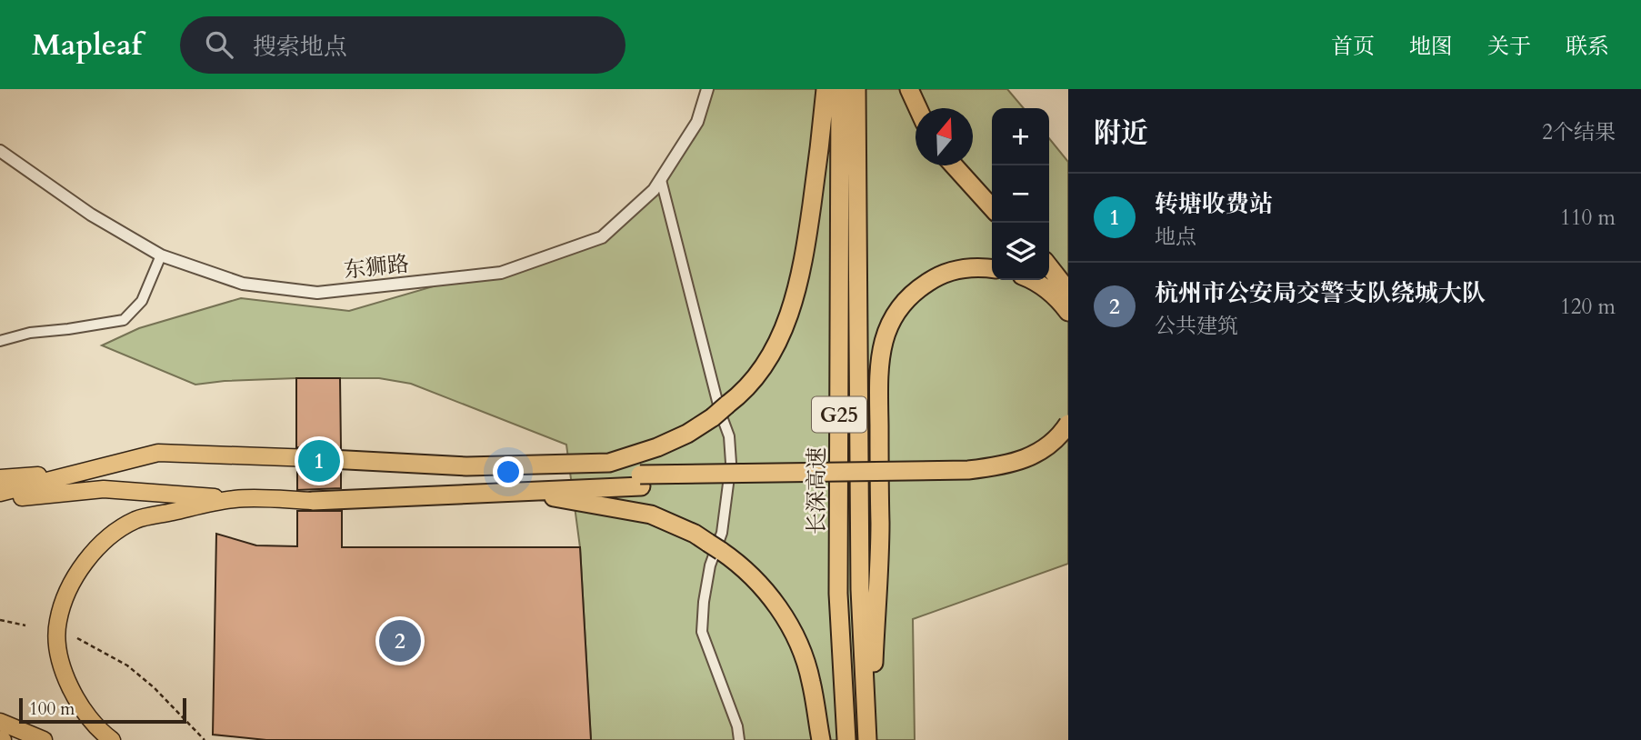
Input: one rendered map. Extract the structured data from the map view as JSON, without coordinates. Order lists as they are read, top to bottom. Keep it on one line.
{"streets":{"highway":["G25","长深高速"],"street":["东狮路"]},"scale_bar":"100 m","north":"top","page":{"header":"Mapleaf","search":"搜索地点","nav":["首页","地图","关于","联系"],"heading":["附近","2个结果"],"map_buttons":["+","−"],"list":[{"mark":"1","name":"转塘收费站","note":"地点","value":"110 m"},{"mark":"2","name":"杭州市公安局交警支队绕城大队","note":"公共建筑","value":"120 m"}],"pins":["1","2"],"scale":"100 m"}}
